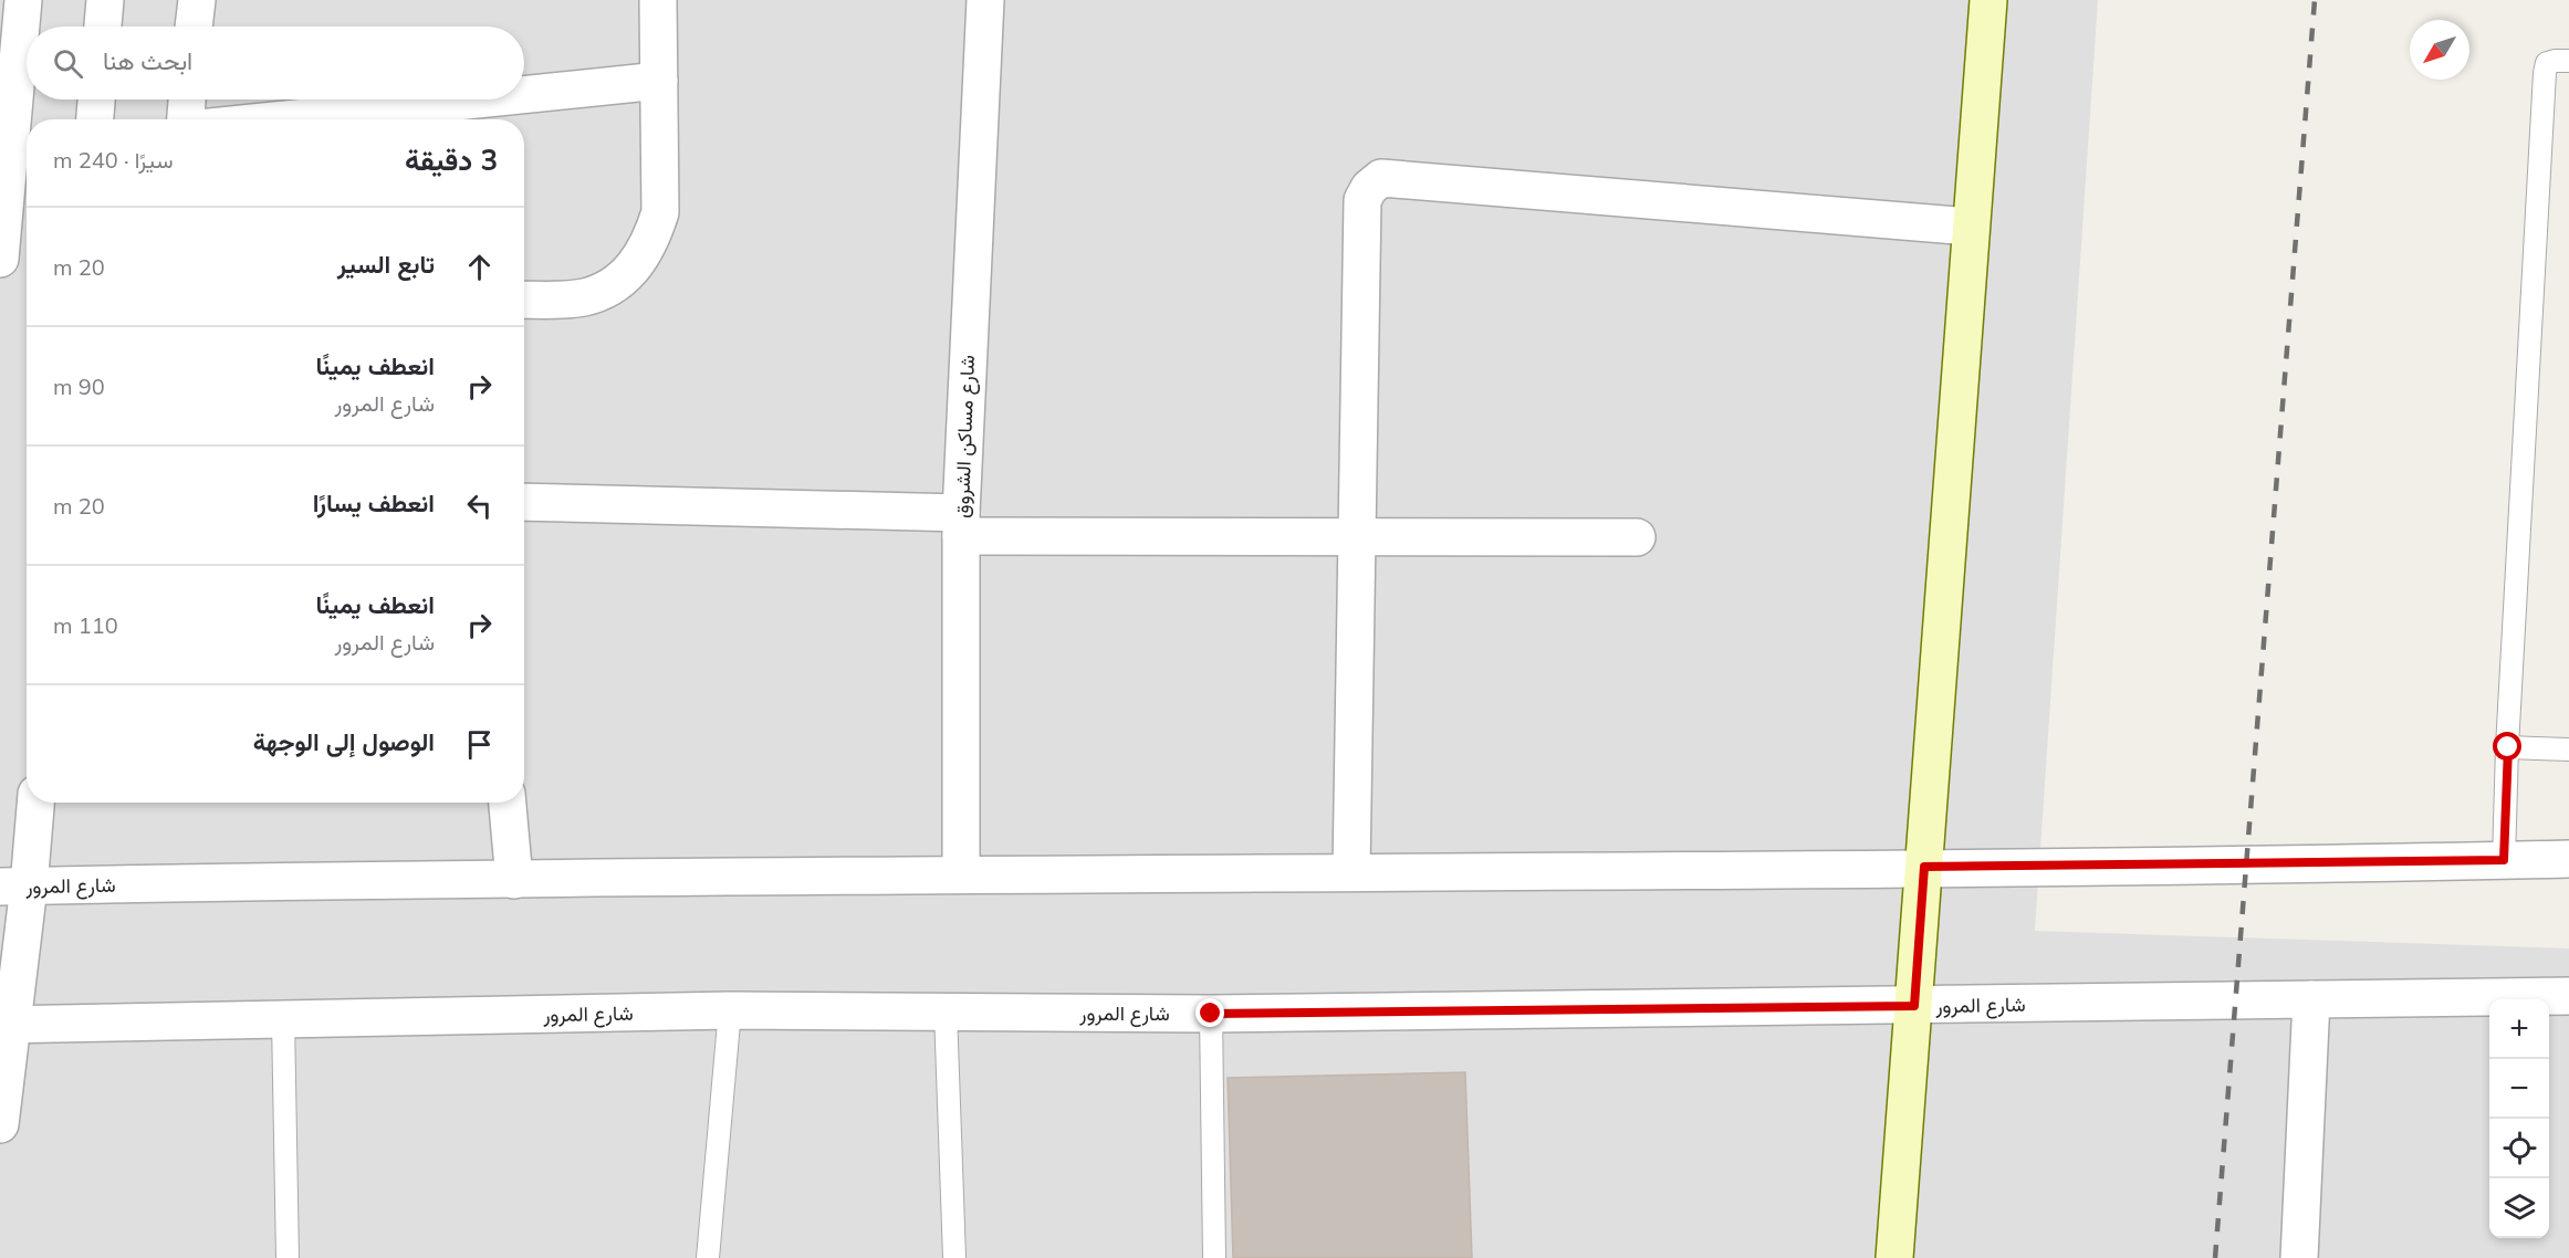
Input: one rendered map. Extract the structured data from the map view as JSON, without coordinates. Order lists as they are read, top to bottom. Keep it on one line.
{"streets":{"street":["شارع مساكن الشروق","شارع المرور"]},"crossings":[["شارع مساكن الشروق","شارع المرور"]],"north":"bottom left","page":{"search":"ابحث هنا","heading":["3 دقيقة","سيرًا · 240 m"],"list":[["تابع السير","20 m"],["انعطف يمينًا","شارع المرور","90 m"],["انعطف يسارًا","20 m"],["انعطف يمينًا","شارع المرور","110 m"],"الوصول إلى الوجهة"],"map_buttons":["+","−"]}}
